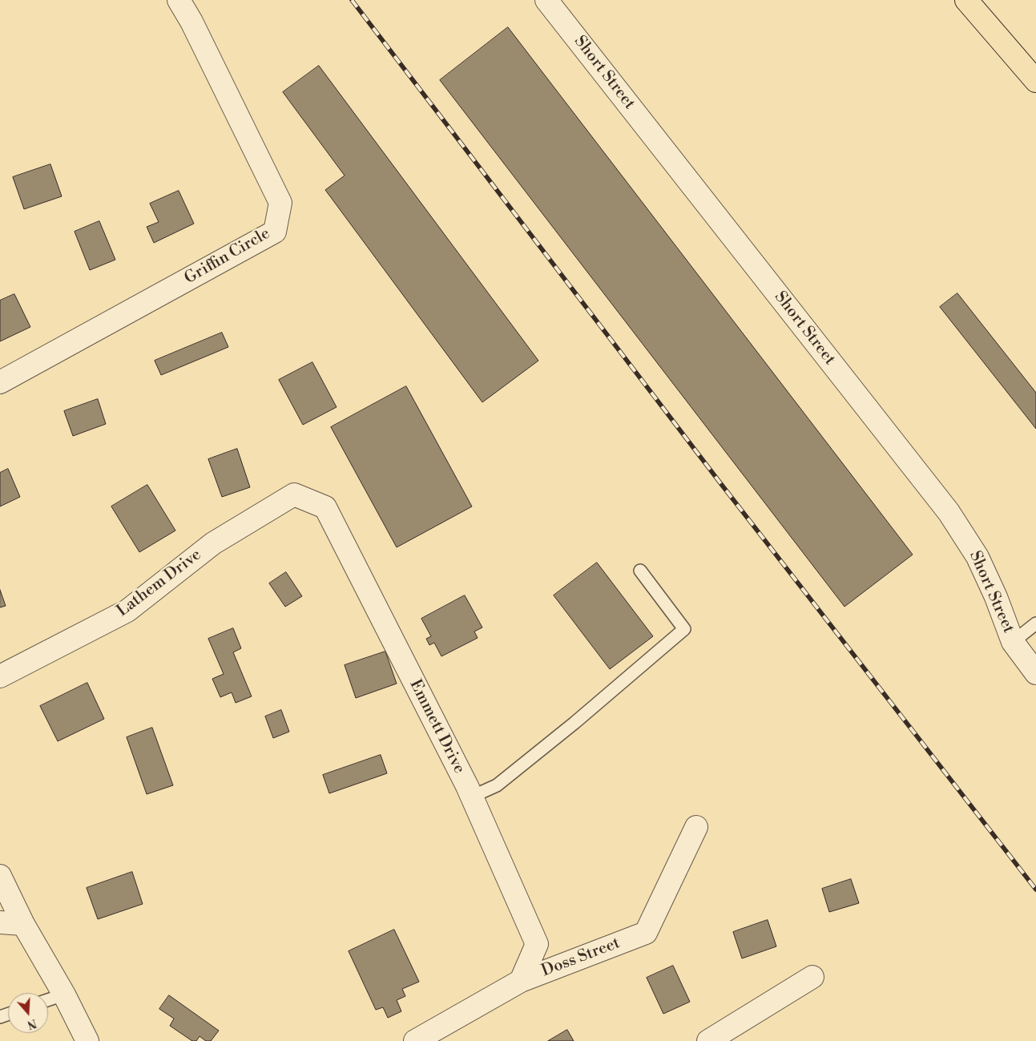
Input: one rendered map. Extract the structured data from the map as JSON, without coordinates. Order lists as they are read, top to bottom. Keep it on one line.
{"streets":{"street":["Short Street","Griffin Circle","Lathem Drive","Emmett Drive","Doss Street"]},"crossings":[["Lathem Drive","Emmett Drive"],["Emmett Drive","Doss Street"]],"north":"bottom"}
